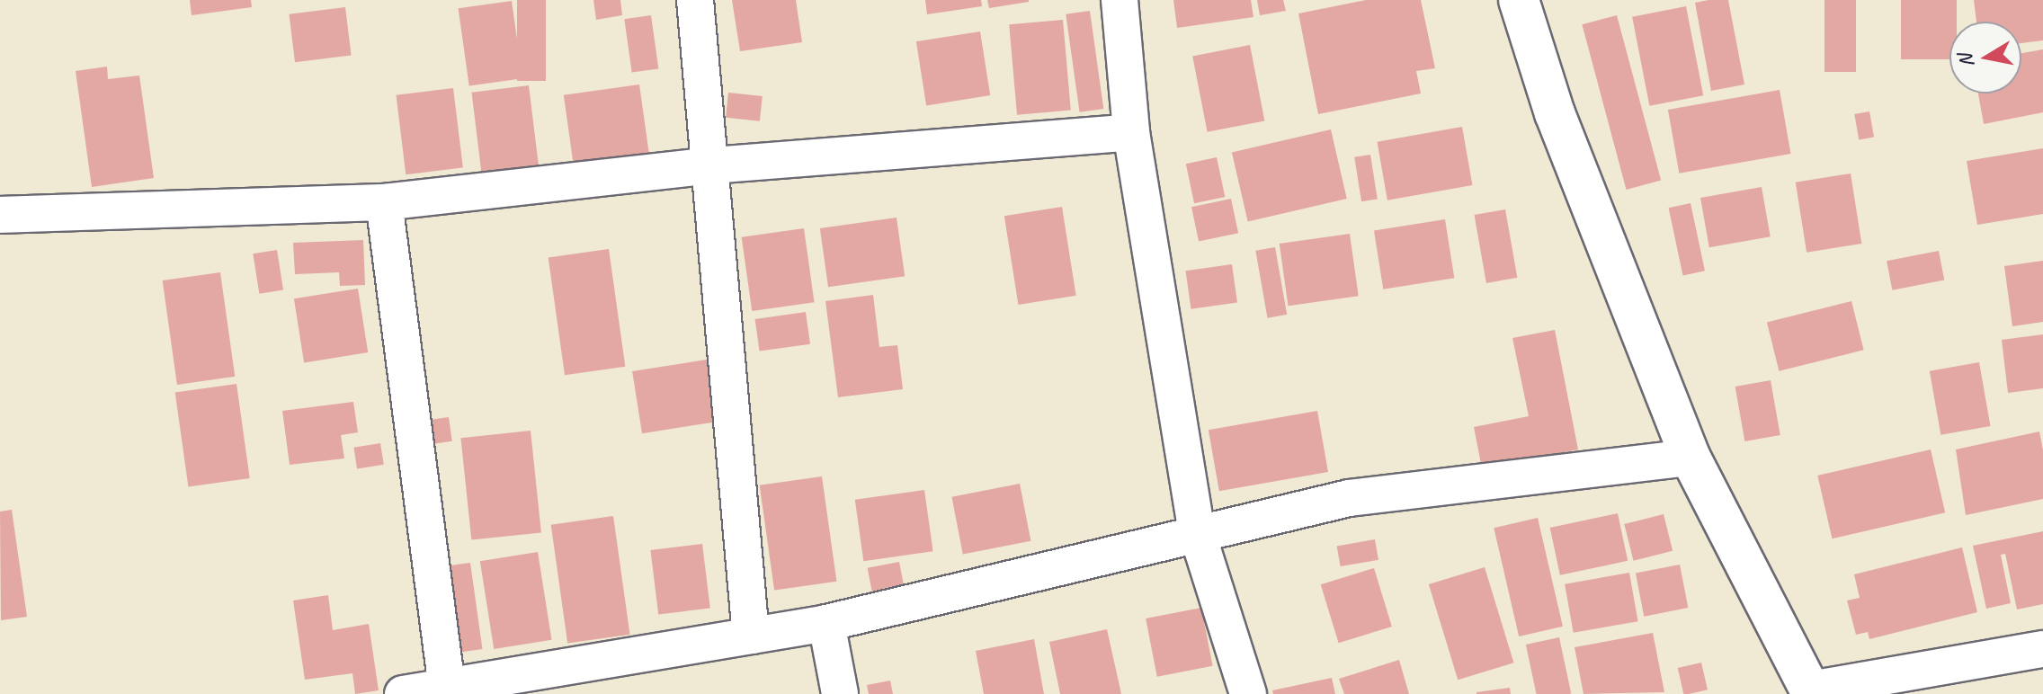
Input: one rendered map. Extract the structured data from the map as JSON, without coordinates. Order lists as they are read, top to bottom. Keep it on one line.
{"north":"left"}
